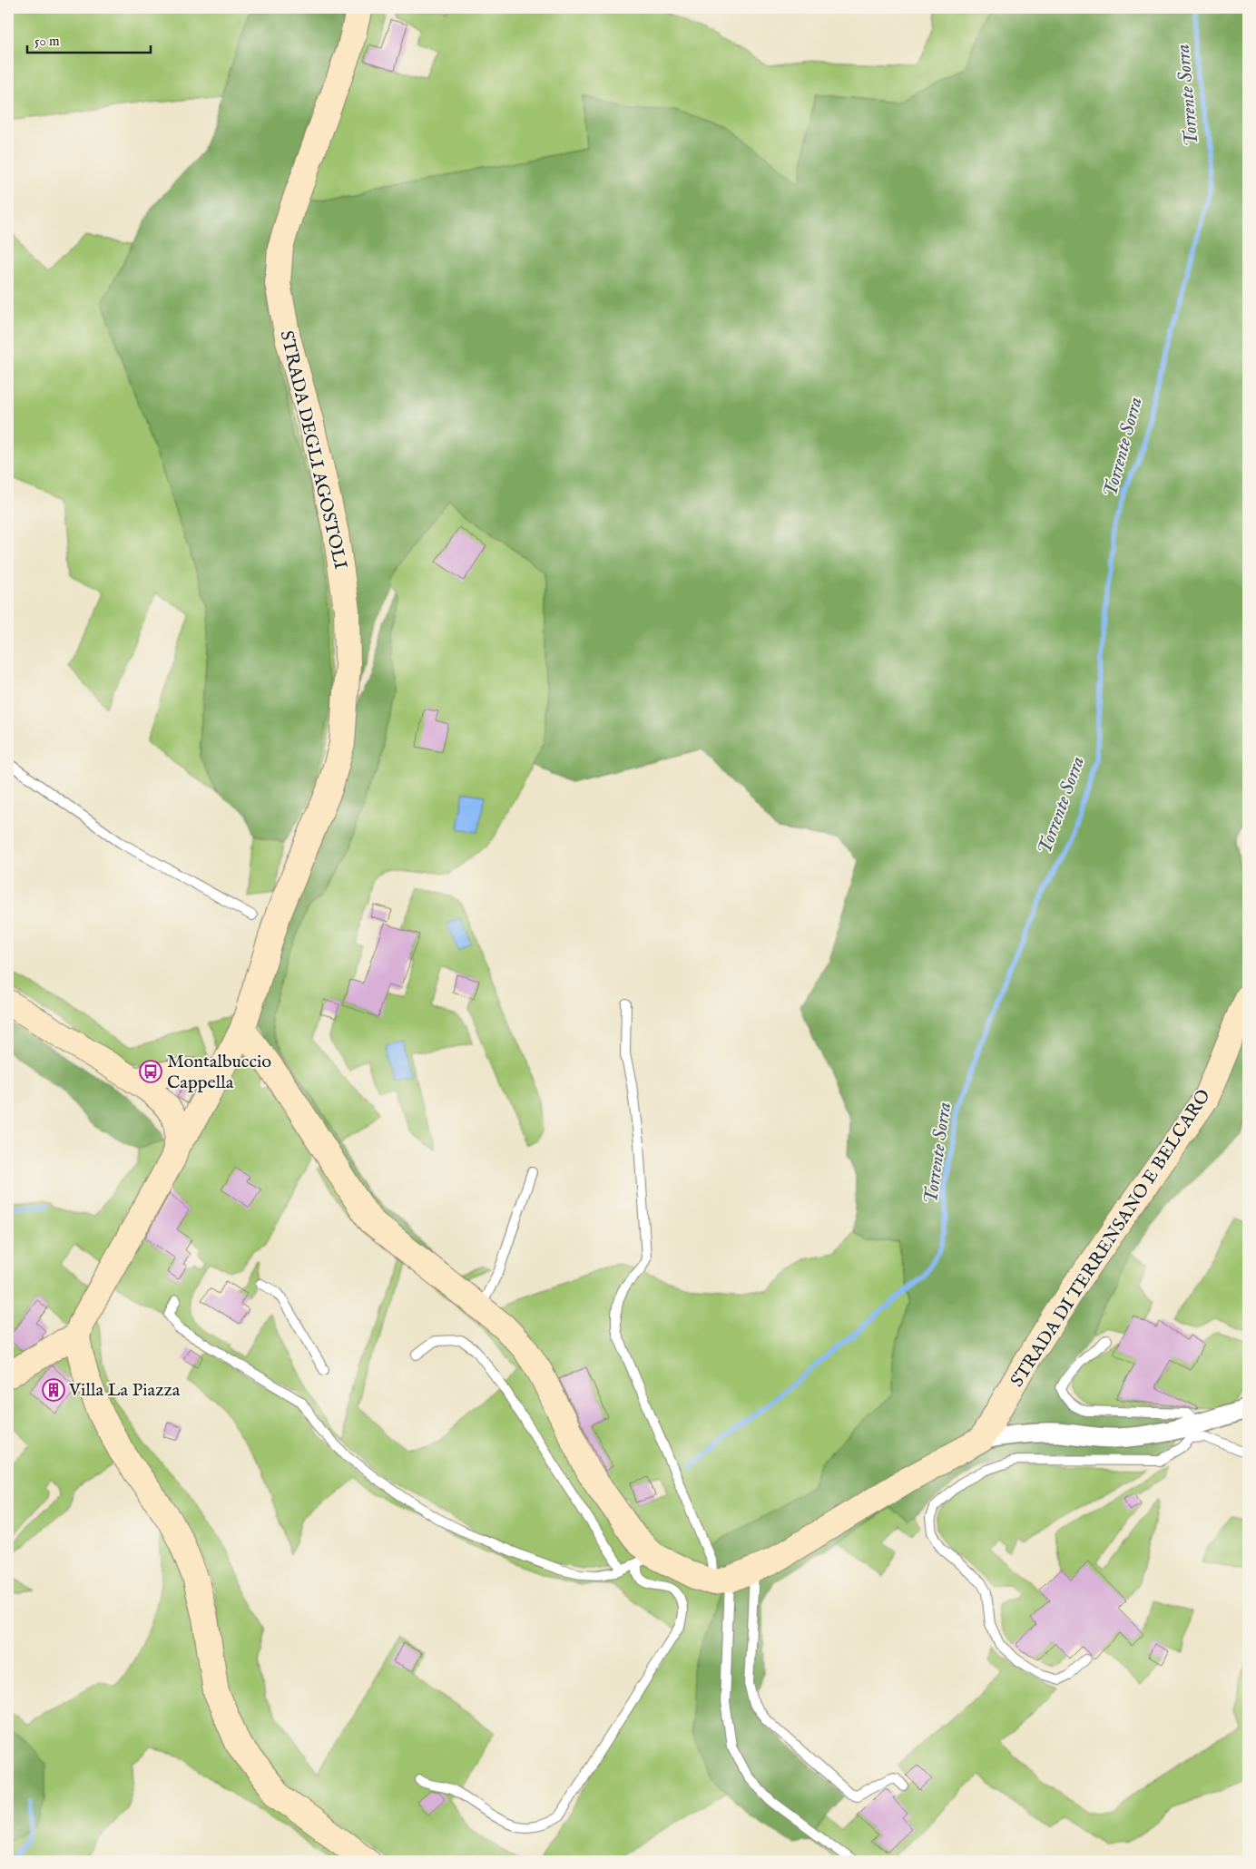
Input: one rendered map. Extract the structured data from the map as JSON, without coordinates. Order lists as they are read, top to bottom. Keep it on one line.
{"streets":{"street":["STRADA DEGLI AGOSTOLI","STRADA DI TERRENSANO E BELCARO"]},"water":["Torrente Sorra"],"places":{"bus stop":["Montalbuccio Cappella"],"building":["Villa La Piazza"]},"scale_bar":"50 m"}
